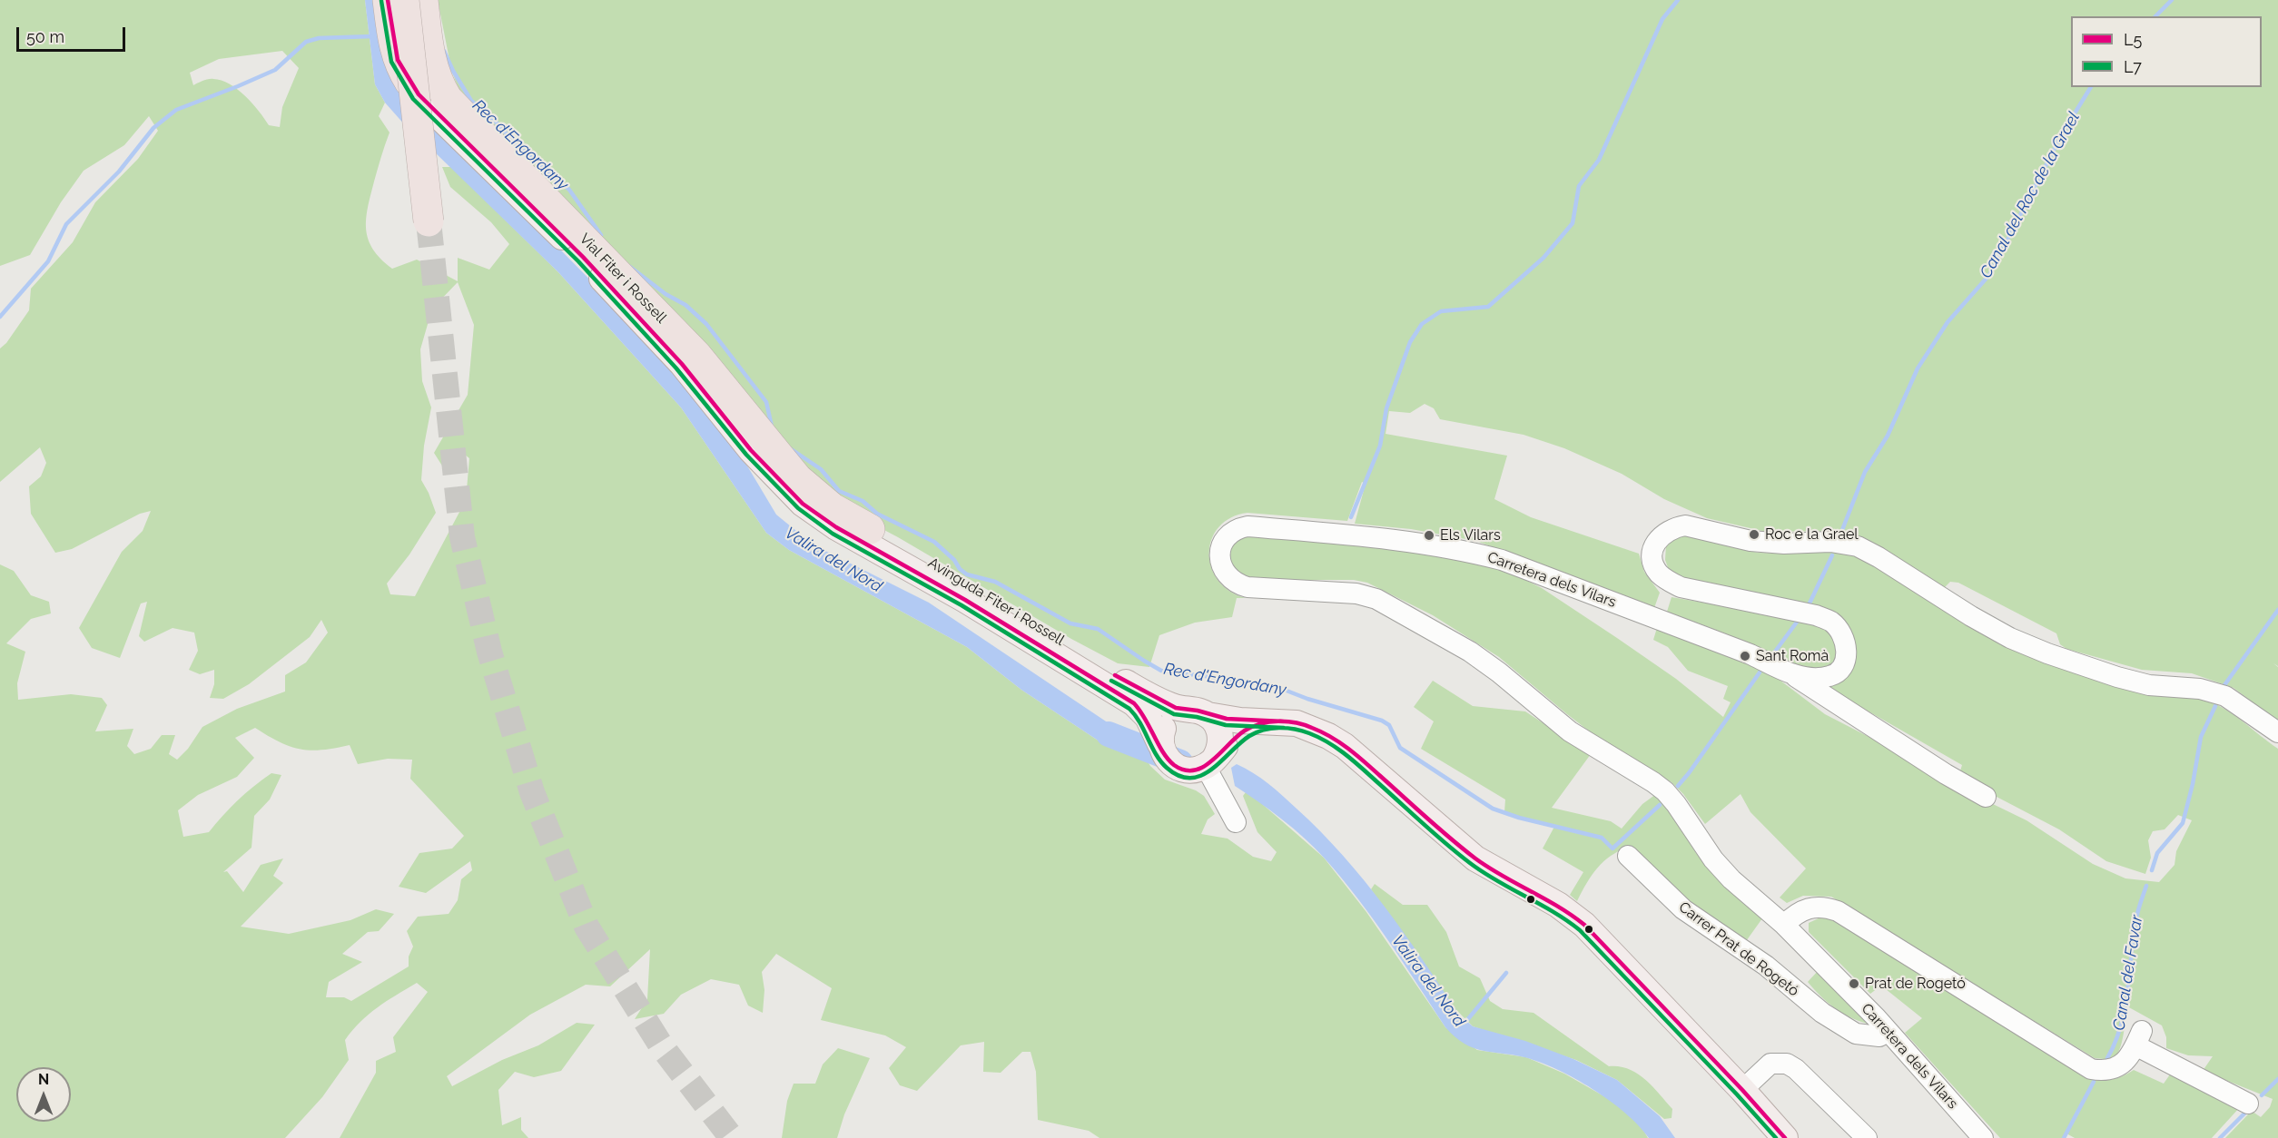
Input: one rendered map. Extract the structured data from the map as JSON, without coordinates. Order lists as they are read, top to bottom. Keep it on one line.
{"streets":{"highway":["Vial Fiter i Rossell"],"main road":["Avinguda Fiter i Rossell"],"street":["Carretera dels Vilars","Carrer Prat de Rogetó"]},"crossings":[["Vial Fiter i Rossell","Avinguda Fiter i Rossell"],["Carretera dels Vilars","Carrer Prat de Rogetó"]],"water":["Rec d'Engordany","Canal del Roc de la Grael","Valira del Nord","Canal del Favar"],"places":["Roc e la Grael","Els Vilars","Sant Romà","Prat de Rogetó"],"lines":["transit line L5","transit line L7"],"legend":["L5","L7"],"scale_bar":"50 m","north":"top"}
